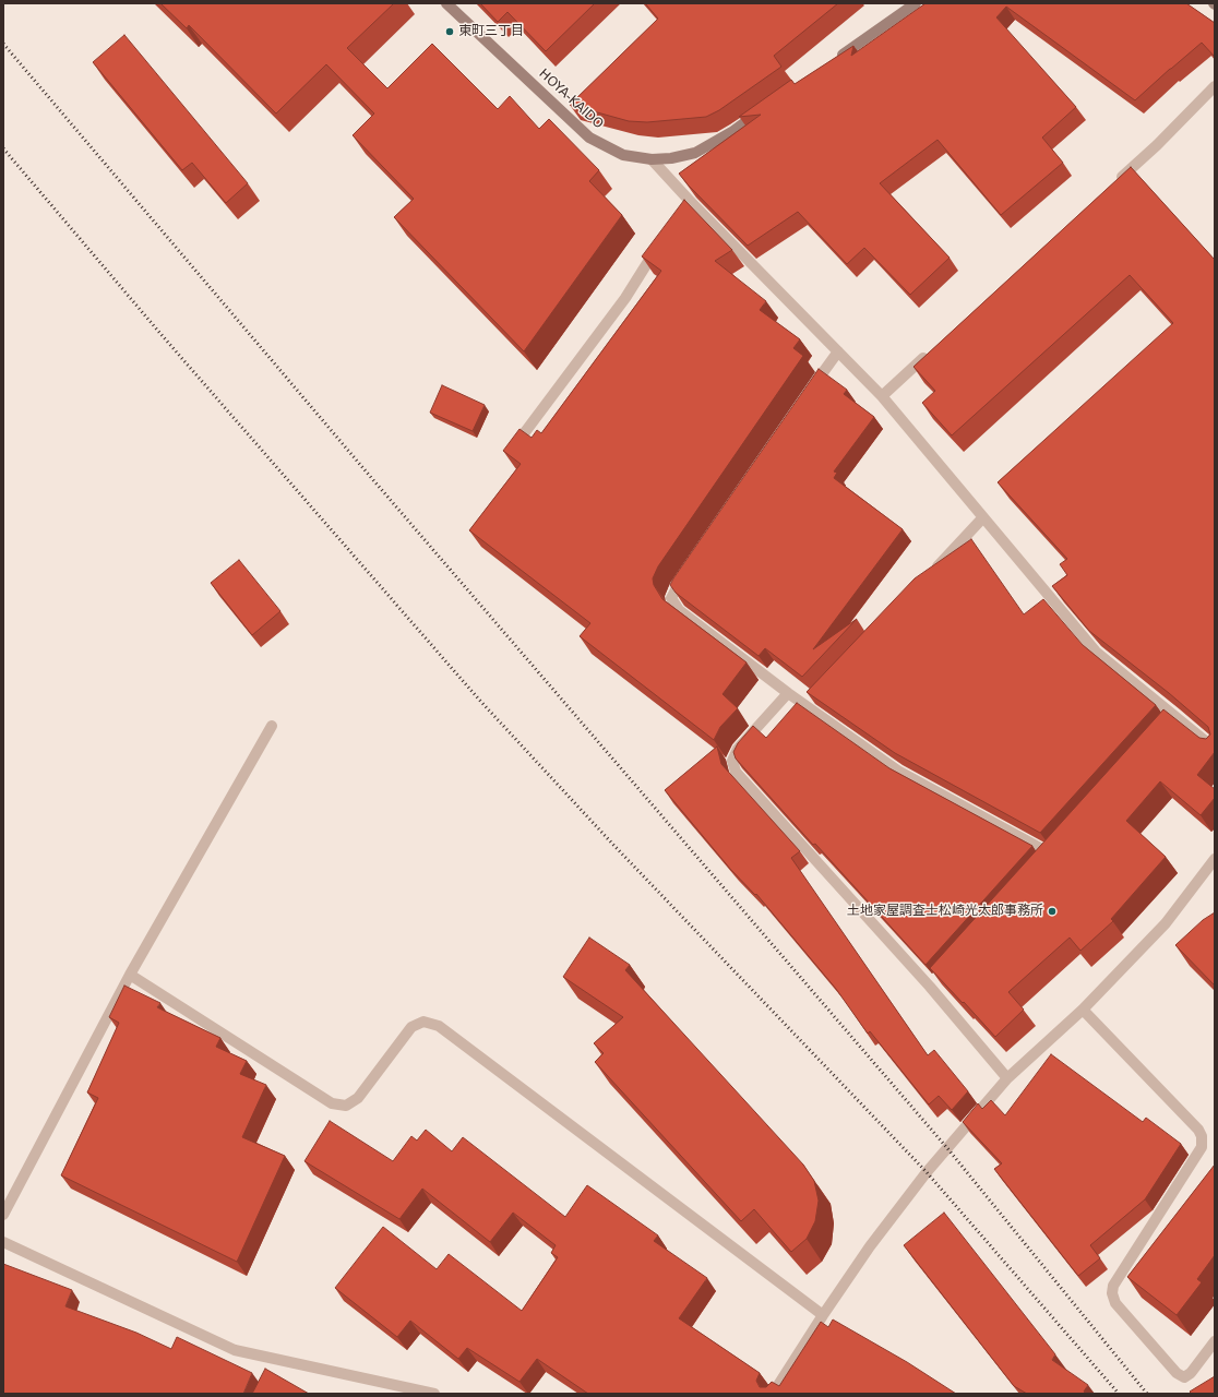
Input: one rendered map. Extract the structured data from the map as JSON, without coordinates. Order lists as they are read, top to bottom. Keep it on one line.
{"streets":{"main road":["HOYA-KAIDO"]},"places":["東町三丁目","土地家屋調査士松崎光太郎事務所"]}
